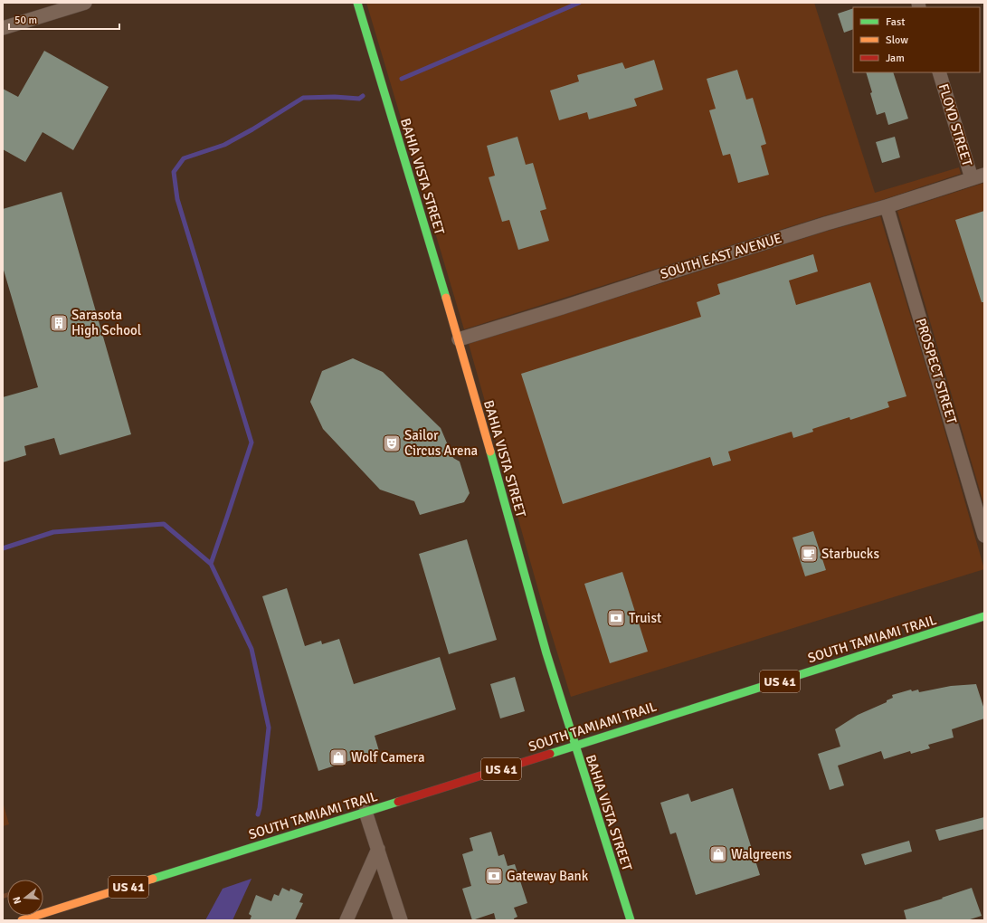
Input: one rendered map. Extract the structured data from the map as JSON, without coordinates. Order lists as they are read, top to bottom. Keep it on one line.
{"streets":{"main road":["BAHIA VISTA STREET","SOUTH TAMIAMI TRAIL","US 41"],"street":["FLOYD STREET","SOUTH EAST AVENUE","PROSPECT STREET"]},"crossings":[["FLOYD STREET","SOUTH EAST AVENUE"],["BAHIA VISTA STREET","SOUTH EAST AVENUE"],["BAHIA VISTA STREET","SOUTH TAMIAMI TRAIL"],["SOUTH EAST AVENUE","PROSPECT STREET"]],"places":{"building":["Sarasota High School"],"theatre":["Sailor Circus Arena"],"cafe":["Starbucks"],"bank":["Truist","Gateway Bank"],"shop":["Wolf Camera","Walgreens"]},"legend":["Fast","Slow","Jam"],"scale_bar":"50 m","north":"left"}
